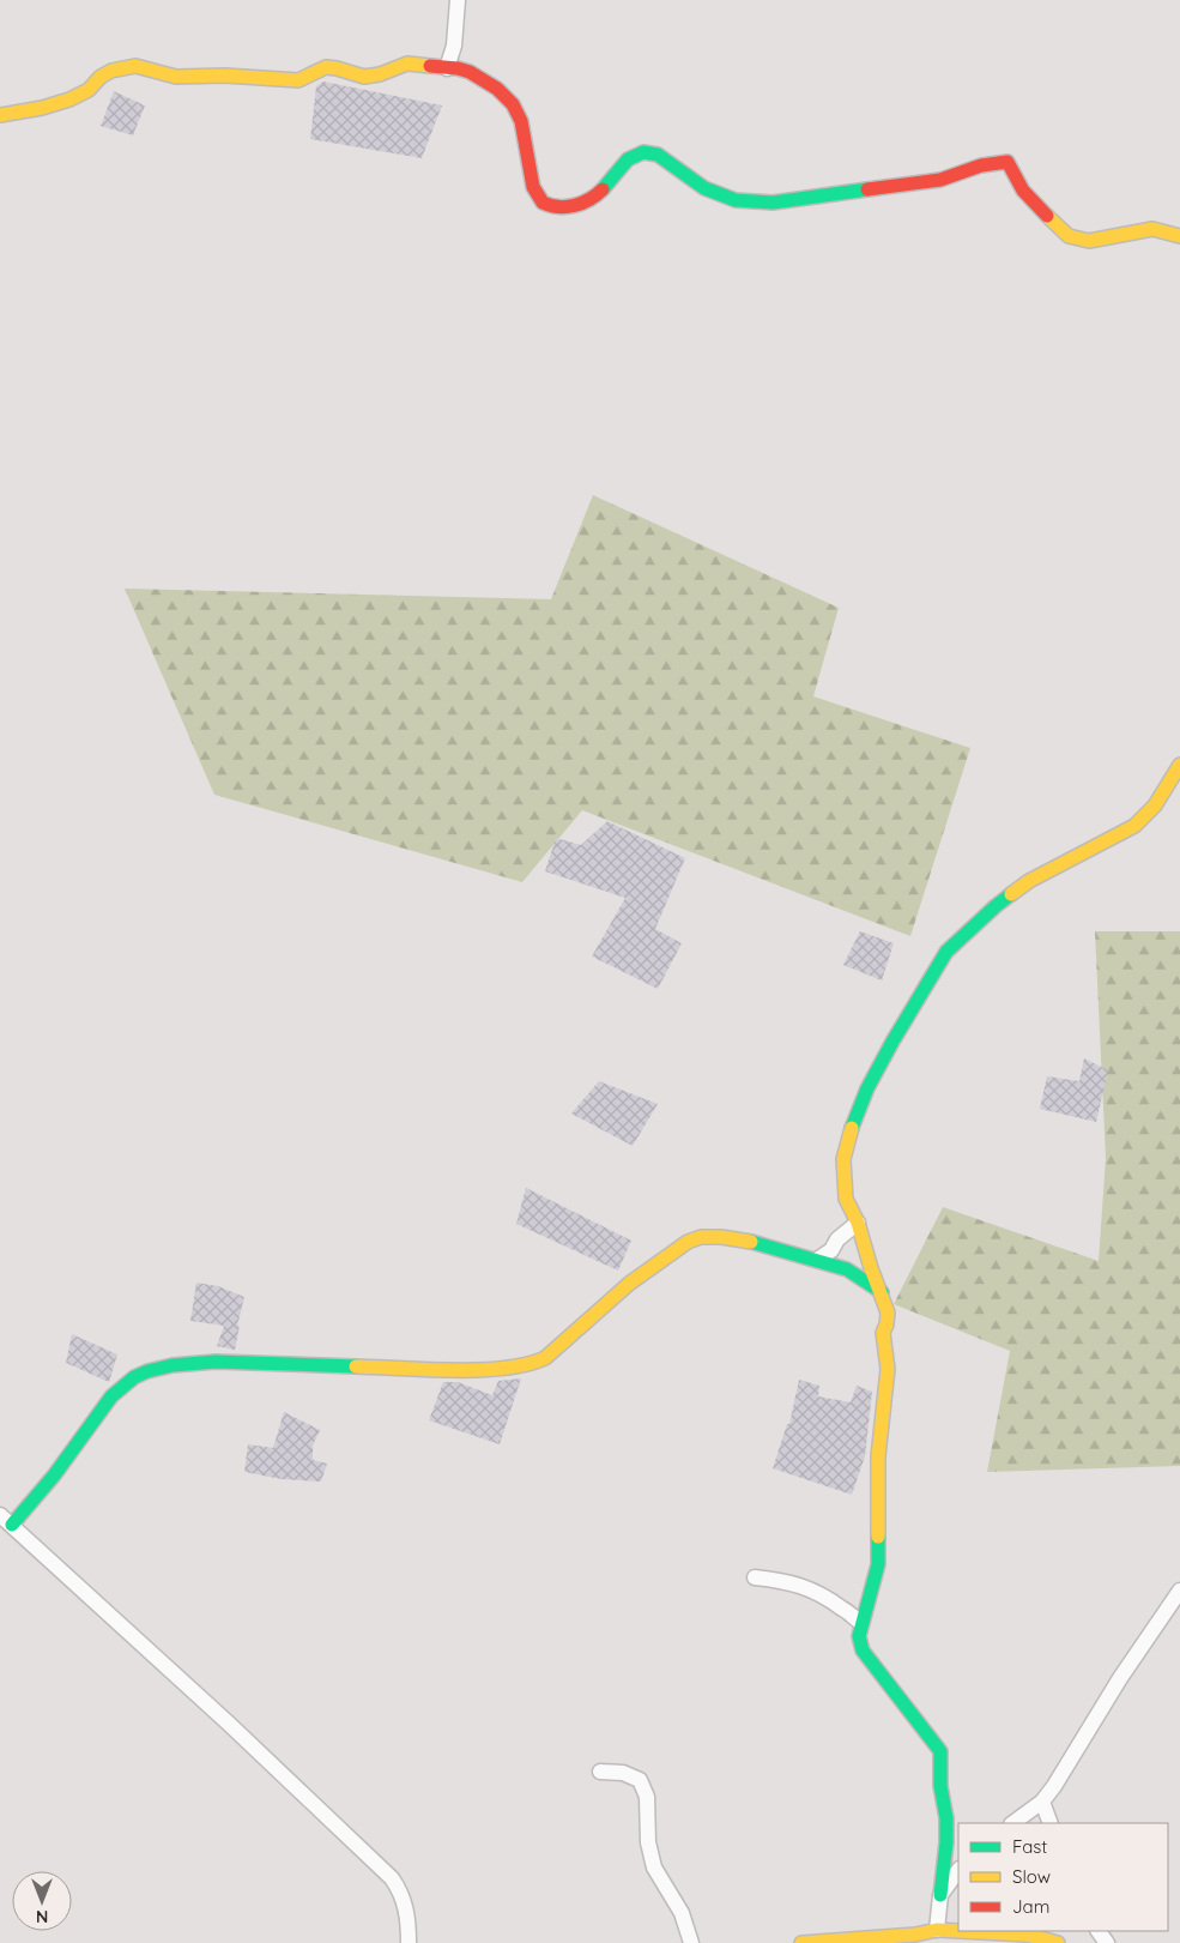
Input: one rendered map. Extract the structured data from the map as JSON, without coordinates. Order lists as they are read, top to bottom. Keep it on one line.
{"legend":["Fast","Slow","Jam"],"north":"bottom"}
